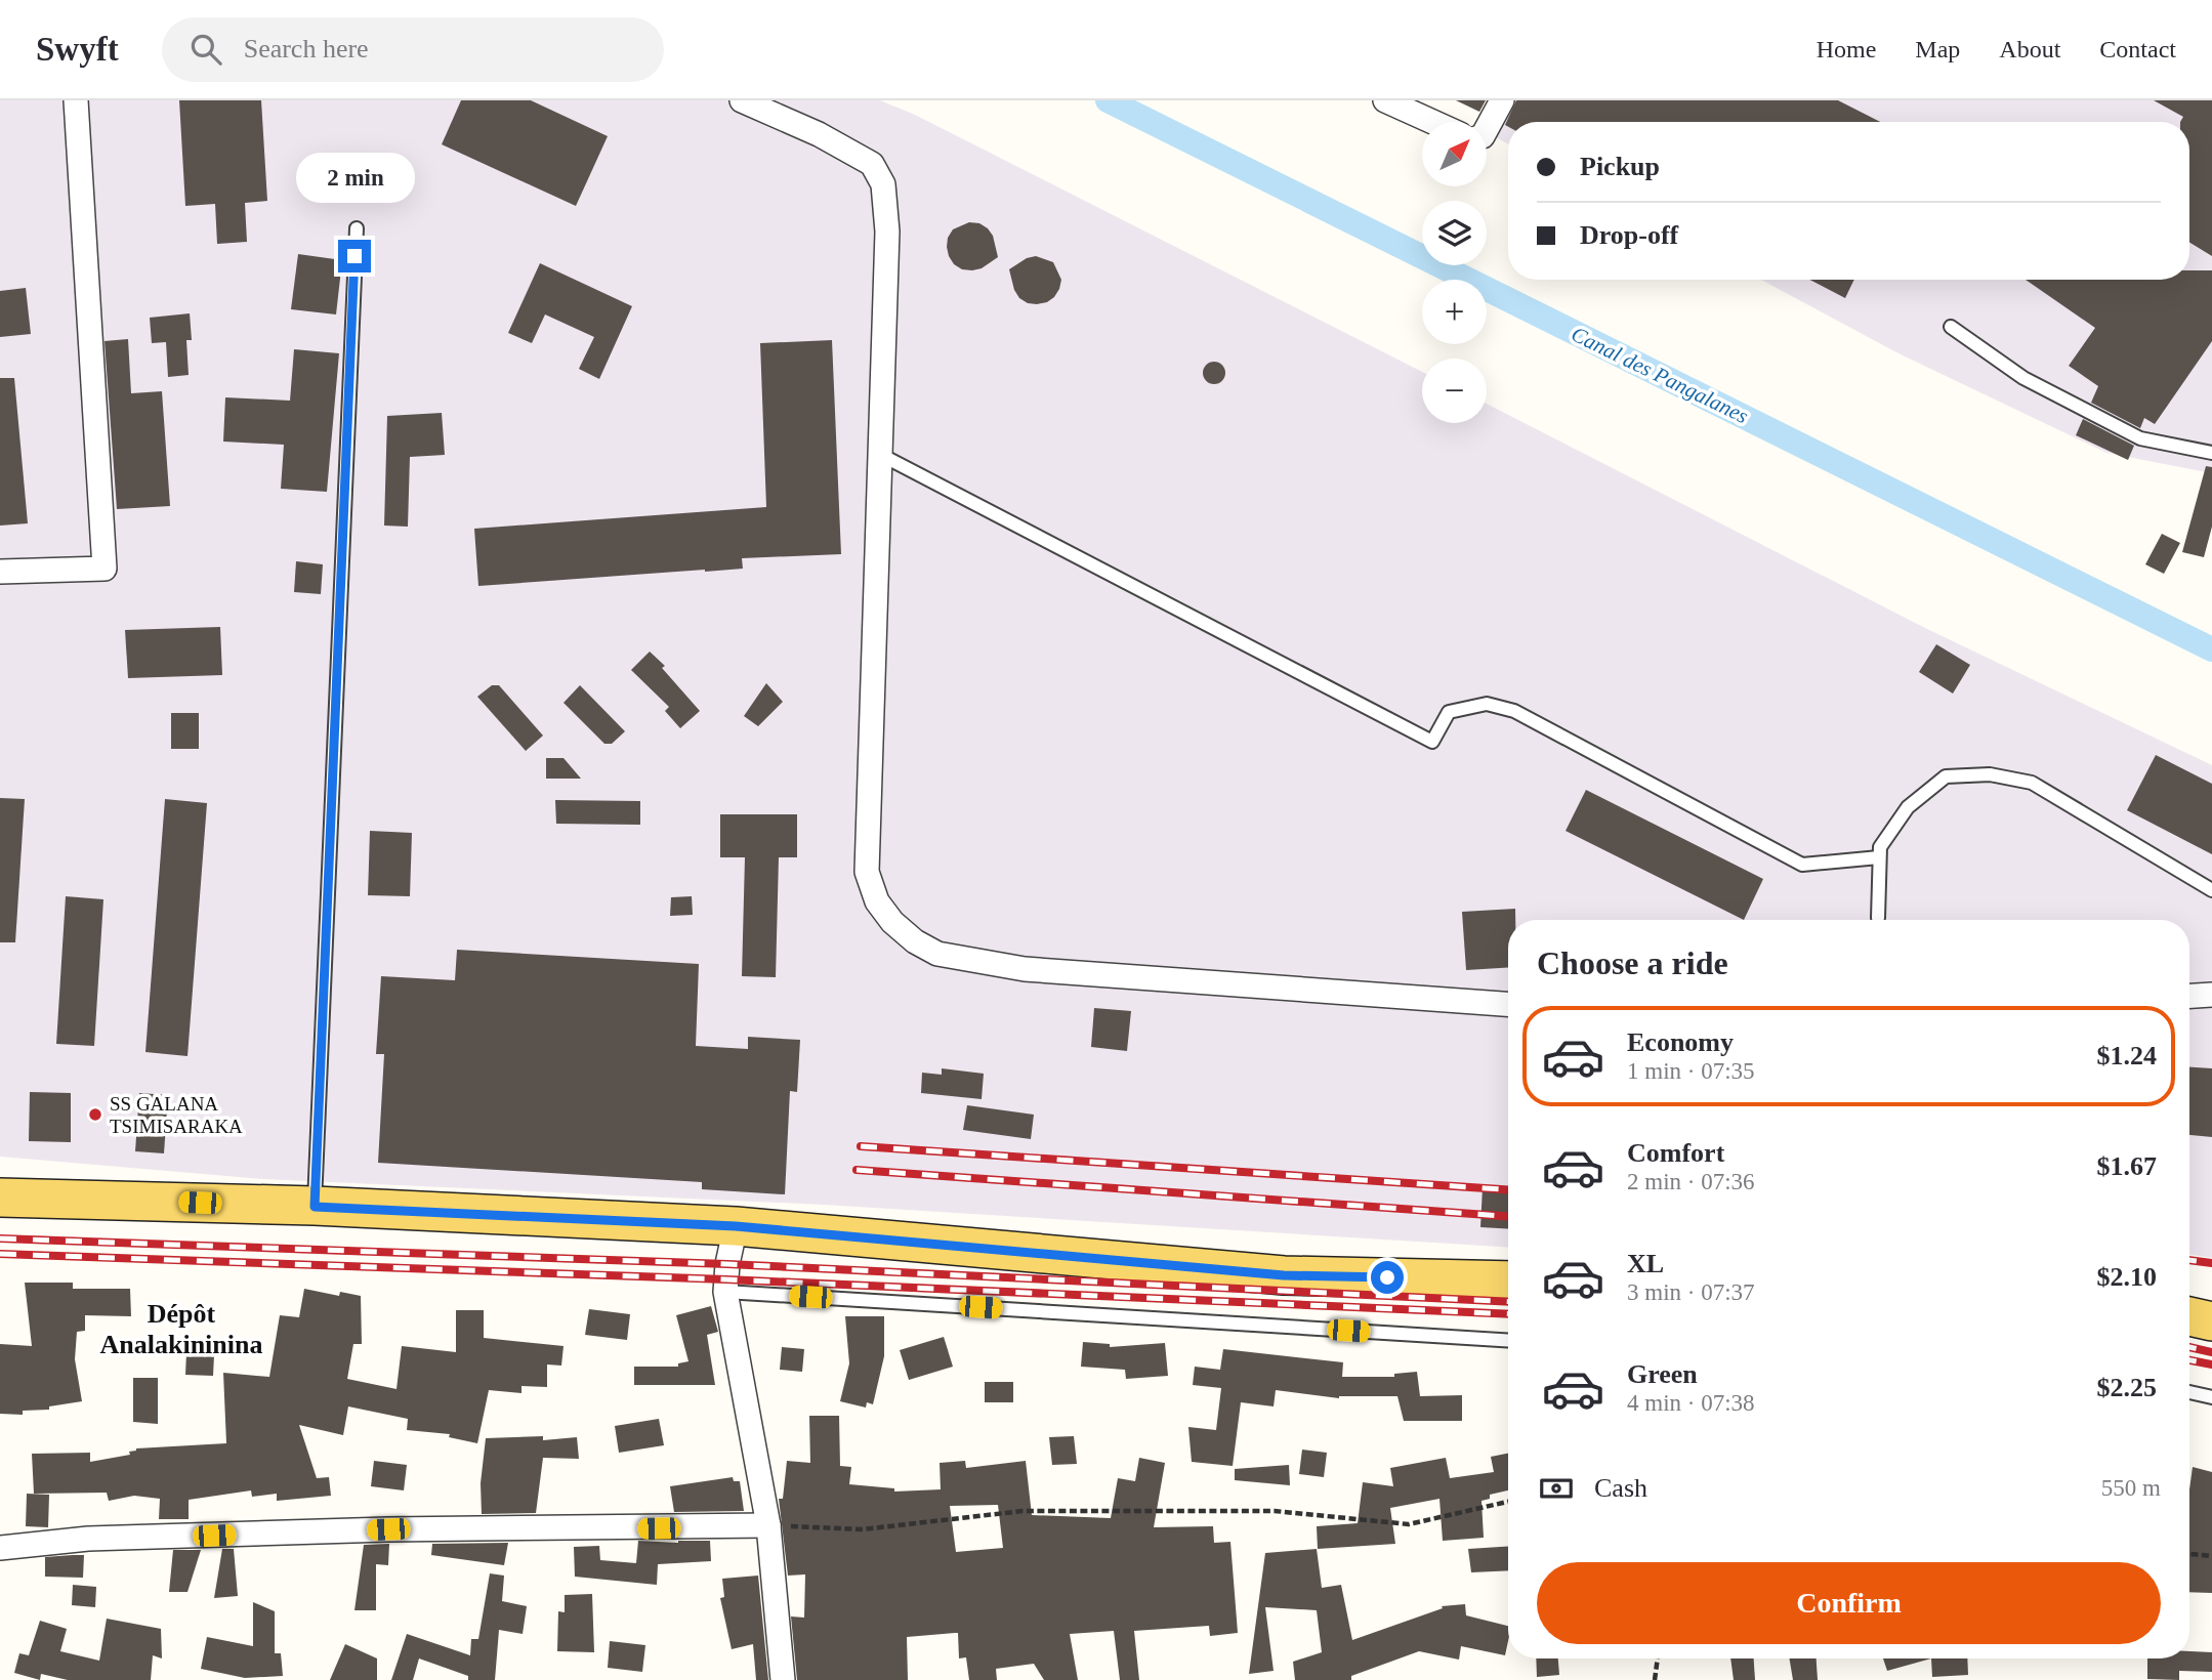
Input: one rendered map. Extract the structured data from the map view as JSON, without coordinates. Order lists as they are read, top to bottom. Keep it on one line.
{"districts":["Dépôt Analakininina"],"water":["Canal des Pangalanes"],"places":["SS GALANA TSIMISARAKA"],"north":"top right","page":{"header":"Swyft","search":"Search here","nav":["Home","Map","About","Contact"],"map_buttons":["+","−"],"banner":["Pickup","Drop-off"],"bubble":"2 min","heading":"Choose a ride","list":[{"name":"Economy","note":"1 min · 07:35","value":"$1.24"},{"name":"Comfort","note":"2 min · 07:36","value":"$1.67"},{"name":"XL","note":"3 min · 07:37","value":"$2.10"},{"name":"Green","note":"4 min · 07:38","value":"$2.25"}],"pay":["Cash","550 m"],"buttons":"Confirm"}}
